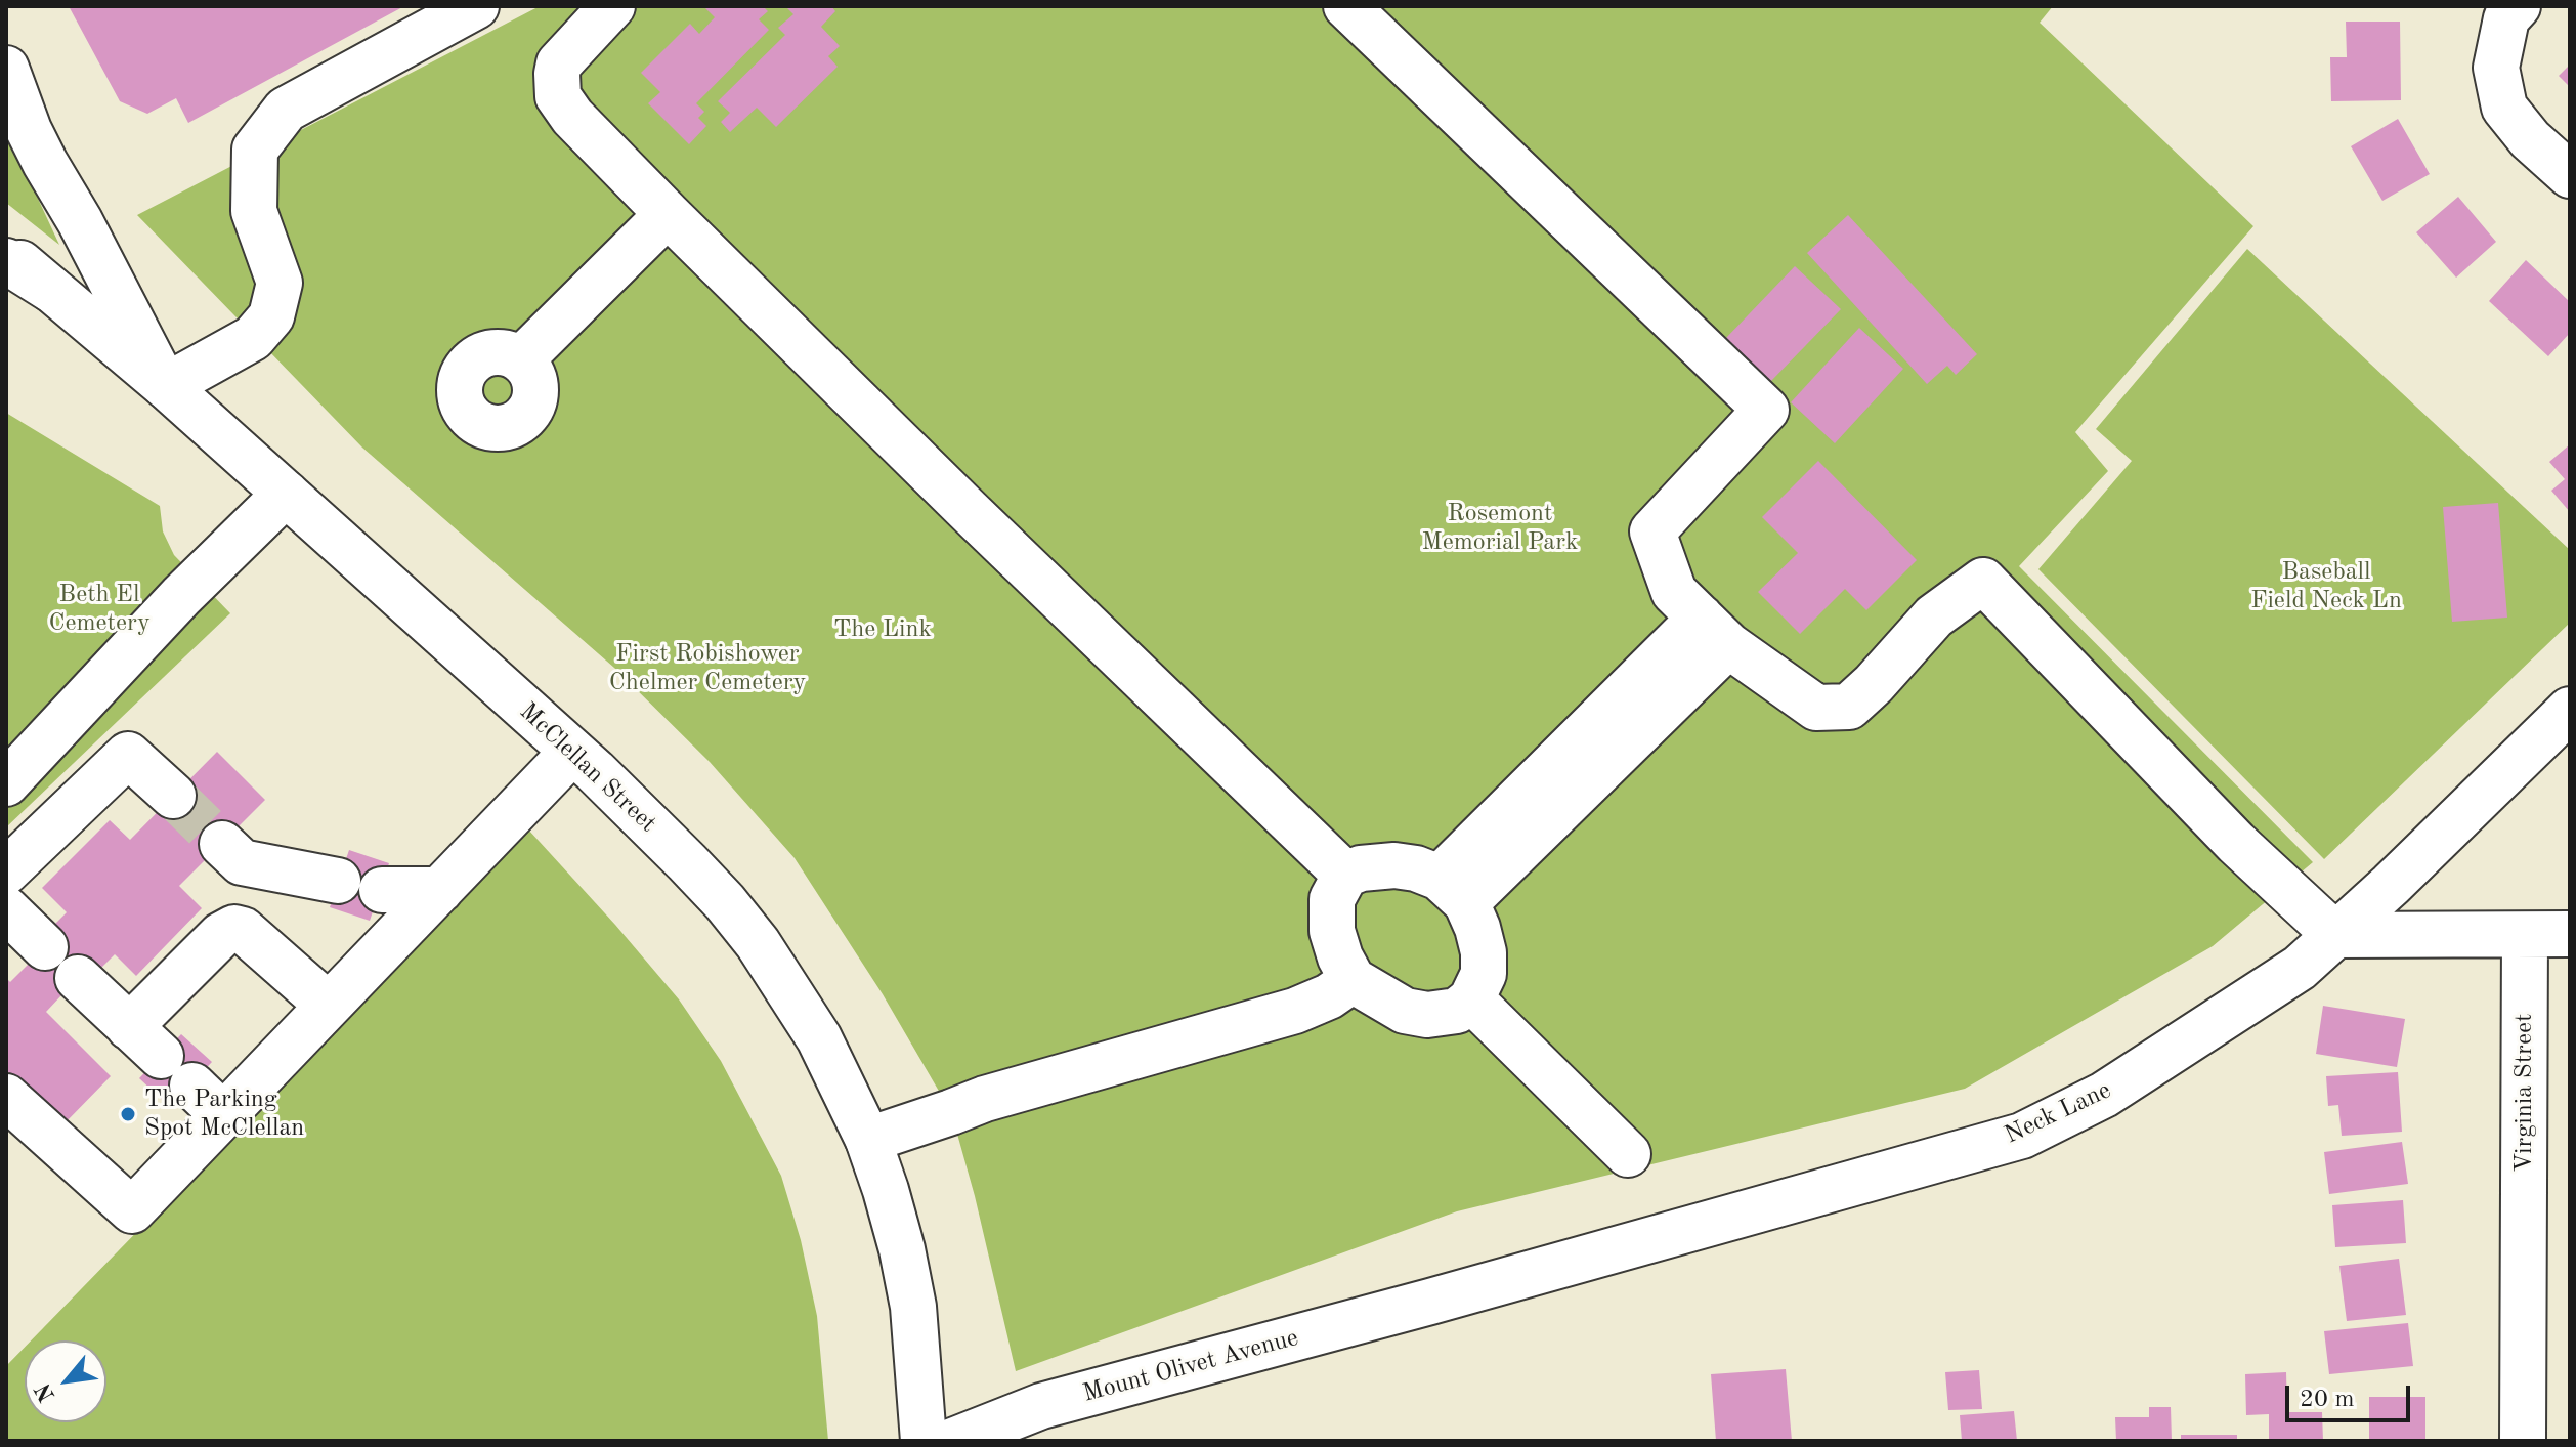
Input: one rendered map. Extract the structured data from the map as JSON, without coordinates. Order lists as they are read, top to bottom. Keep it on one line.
{"streets":{"main road":["McClellan Street","Virginia Street","Neck Lane","Mount Olivet Avenue"]},"crossings":[["Neck Lane","Mount Olivet Avenue"]],"parks":["Rosemont Memorial Park","Baseball Field Neck Ln","Beth El Cemetery","The Link","First Robishower Chelmer Cemetery"],"places":["The Parking Spot McClellan"],"scale_bar":"20 m","north":"bottom left"}
